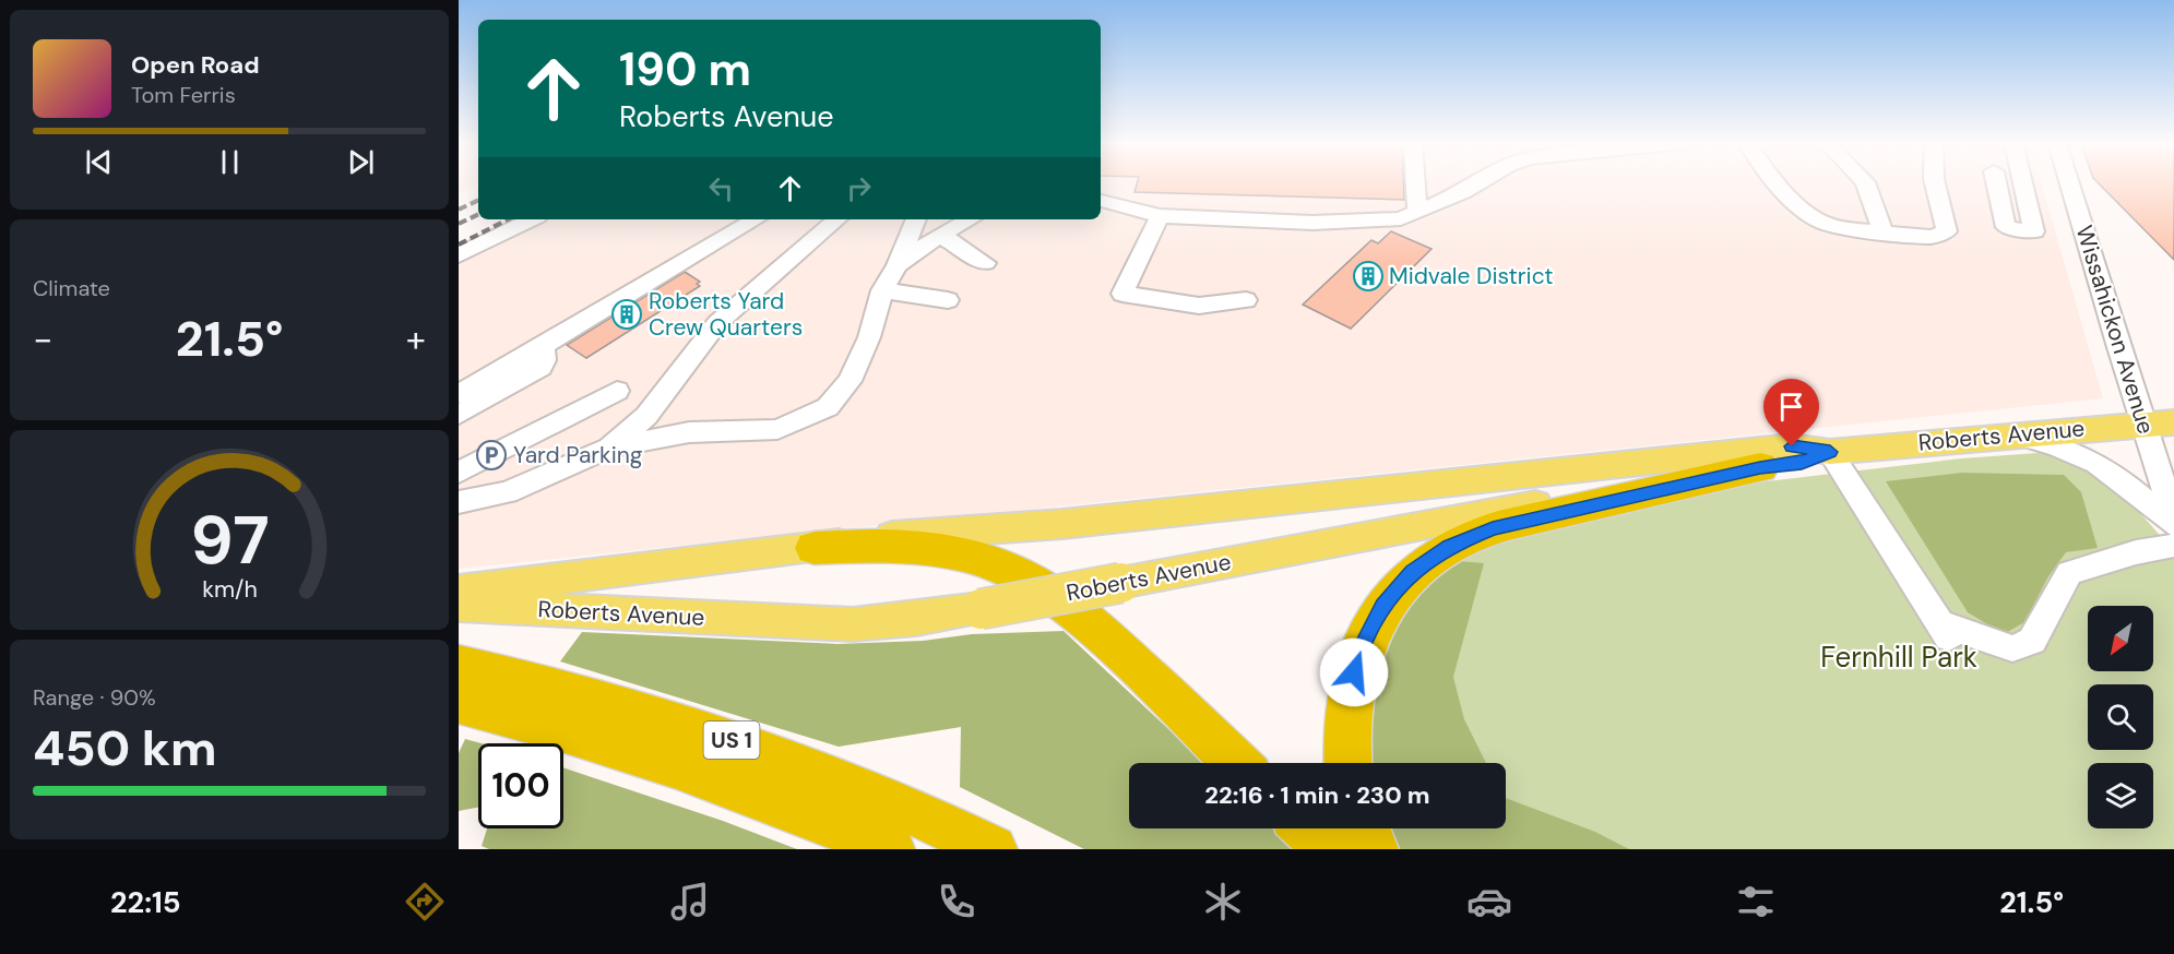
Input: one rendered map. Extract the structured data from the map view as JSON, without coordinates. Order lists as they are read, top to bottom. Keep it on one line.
{"streets":{"highway":["US 1"],"main road":["Roberts Avenue"],"street":["Wissahickon Avenue"]},"crossings":[["Wissahickon Avenue","Roberts Avenue"]],"parks":["Fernhill Park"],"places":{"building":["Midvale District","Roberts Yard Crew Quarters"],"parking":["Yard Parking"]},"north":"bottom left","page":{"turn":["190 m","Roberts Avenue"],"song":["Open Road","Tom Ferris"],"tile":["Climate",["Range · 90%","450 km"]],"heat":["−","21.5°","+"],"limit":"100","trip":"22:16 · 1 min · 230 m","tabs":["22:15","21.5°"],"gauge":["97","km/h"]}}
